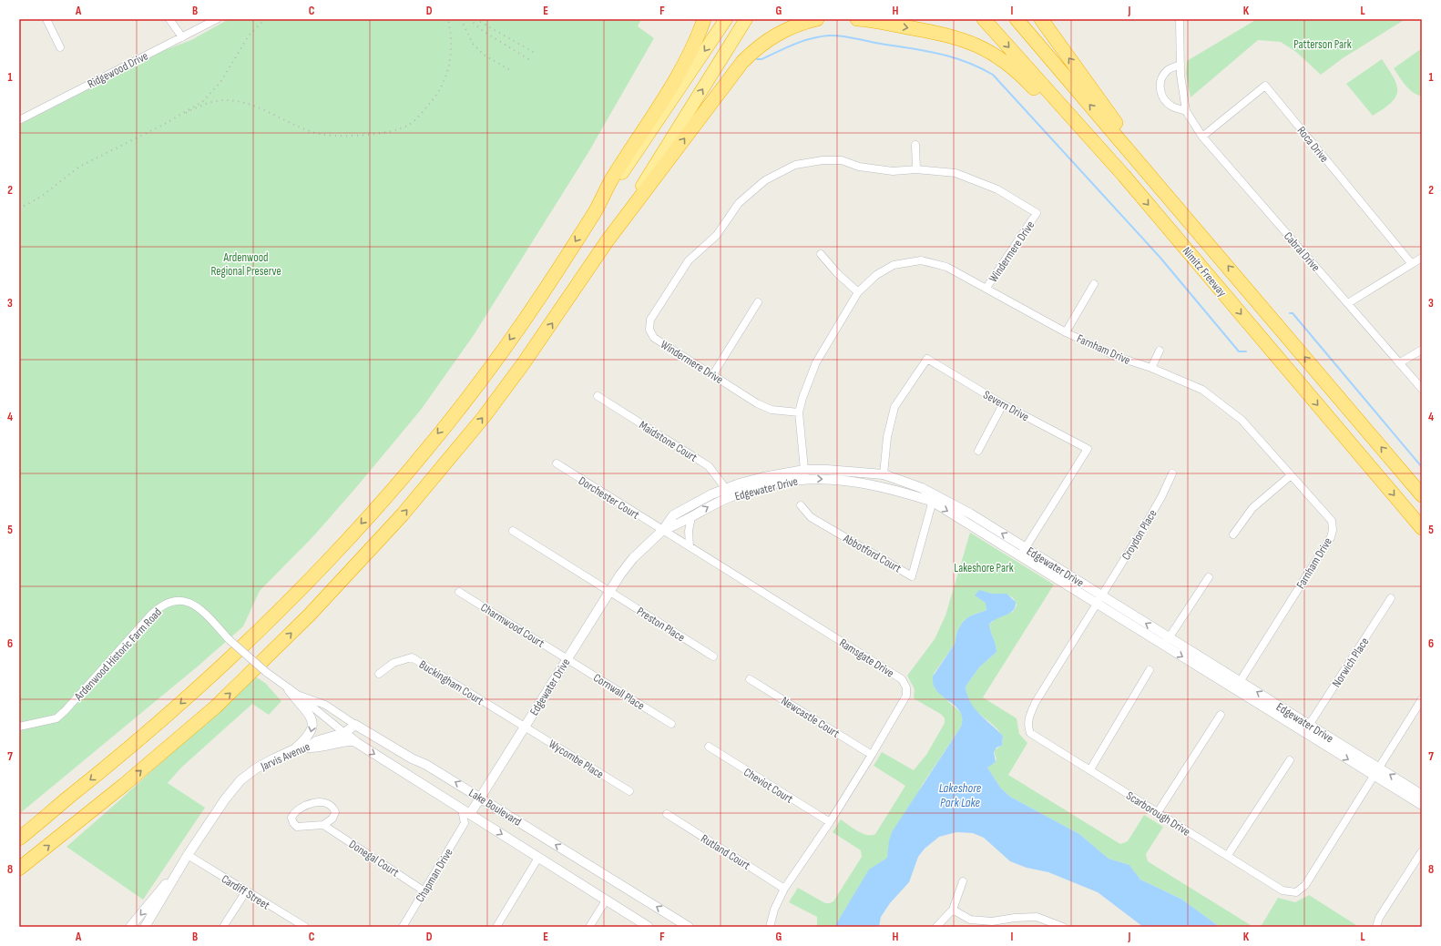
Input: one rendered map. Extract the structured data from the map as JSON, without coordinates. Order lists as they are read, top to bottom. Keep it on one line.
{"streets":{"highway":["Nimitz Freeway"],"street":["Ridgewood Drive","Roca Drive","Windermere Drive","Cabral Drive","Farnham Drive","Severn Drive","Maidstone Court","Edgewater Drive","Dorchester Court","Croydon Place","Abbotford Court","Preston Place","Charmwood Court","Ardenwood Historic Farm Road","Ramsgate Drive","Norwich Place","Buckingham Court","Cornwall Place","Newcastle Court","Jarvis Avenue","Wycombe Place","Cheviot Court","Lake Boulevard","Scarborough Drive","Rutland Court","Donegal Court","Chapman Drive","Cardiff Street"]},"crossings":[["Roca Drive","Cabral Drive"],["Windermere Drive","Farnham Drive"],["Farnham Drive","Edgewater Drive"],["Severn Drive","Edgewater Drive"],["Maidstone Court","Edgewater Drive"],["Edgewater Drive","Dorchester Court"],["Edgewater Drive","Croydon Place"],["Edgewater Drive","Abbotford Court"],["Edgewater Drive","Preston Place"],["Edgewater Drive","Charmwood Court"],["Edgewater Drive","Ramsgate Drive"],["Edgewater Drive","Norwich Place"],["Edgewater Drive","Buckingham Court"],["Edgewater Drive","Cornwall Place"],["Edgewater Drive","Wycombe Place"],["Edgewater Drive","Lake Boulevard"],["Edgewater Drive","Scarborough Drive"],["Dorchester Court","Ramsgate Drive"],["Croydon Place","Scarborough Drive"],["Charmwood Court","Cornwall Place"],["Ardenwood Historic Farm Road","Lake Boulevard"],["Ramsgate Drive","Newcastle Court"],["Ramsgate Drive","Cheviot Court"],["Ramsgate Drive","Rutland Court"],["Buckingham Court","Wycombe Place"],["Jarvis Avenue","Lake Boulevard"],["Jarvis Avenue","Cardiff Street"],["Donegal Court","Chapman Drive"]],"water":["Lakeshore Park Lake"],"parks":["Patterson Park","Ardenwood Regional Preserve","Lakeshore Park"],"grid":{"columns":["A","B","C","D","E","F","G","H","I","J","K","L"],"rows":["1","2","3","4","5","6","7","8"]}}
